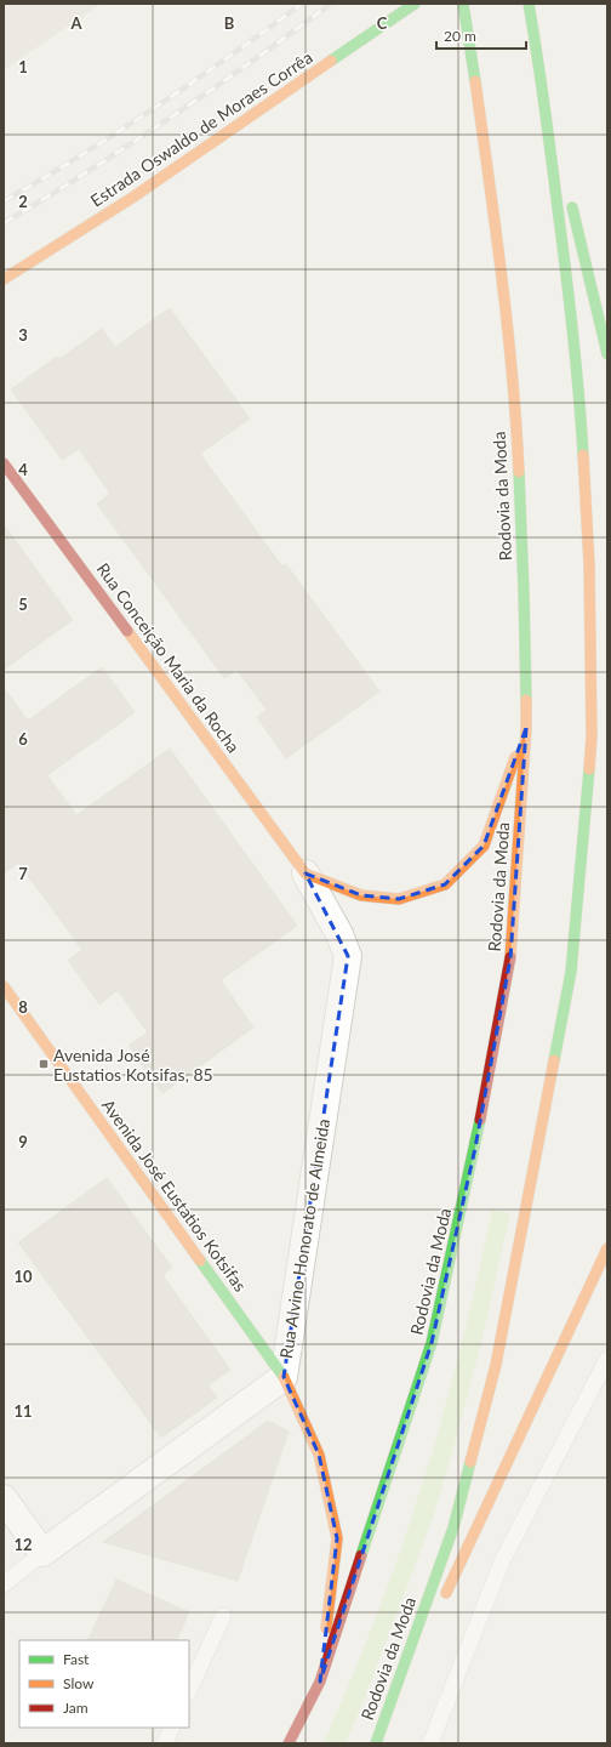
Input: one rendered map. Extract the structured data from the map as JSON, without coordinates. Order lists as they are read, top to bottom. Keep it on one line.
{"streets":{"main road":["Estrada Oswaldo de Moraes Corrêa","Rodovia da Moda","Rua Conceição Maria da Rocha","Avenida José Eustatios Kotsifas"],"street":["Rua Alvino Honorato de Almeida"]},"crossings":[["Rodovia da Moda","Avenida José Eustatios Kotsifas"],["Rua Conceição Maria da Rocha","Rua Alvino Honorato de Almeida"],["Avenida José Eustatios Kotsifas","Rua Alvino Honorato de Almeida"]],"places":{"transit":["Avenida José Eustatios Kotsifas, 85"]},"legend":["Fast","Slow","Jam"],"scale_bar":"20 m","grid":{"columns":["A","B","C"],"rows":["1","2","3","4","5","6","7","8","9","10","11","12"]}}
